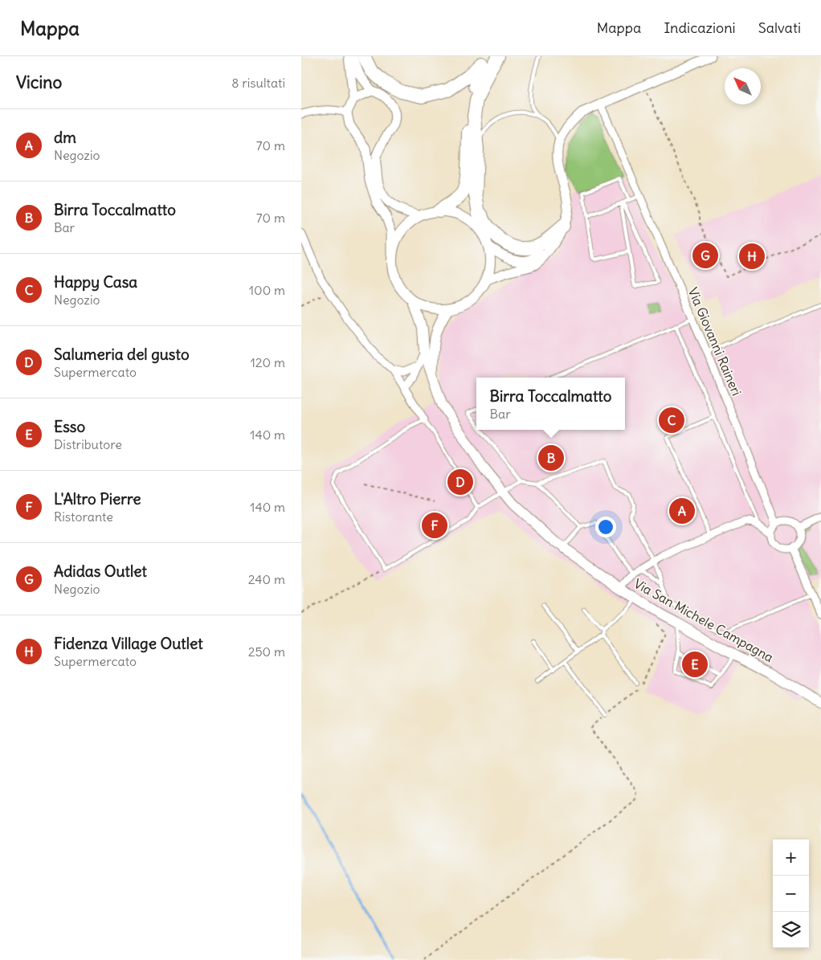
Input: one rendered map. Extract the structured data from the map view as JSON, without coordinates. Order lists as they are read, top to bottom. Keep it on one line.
{"streets":{"main road":["Via San Michele Campagna"],"street":["Via Giovanni Raineri"]},"north":"top left","page":{"header":"Mappa","nav":["Mappa","Indicazioni","Salvati"],"heading":["Vicino","8 risultati"],"list":[{"mark":"A","name":"dm","note":"Negozio","value":"70 m"},{"mark":"B","name":"Birra Toccalmatto","note":"Bar","value":"70 m"},{"mark":"C","name":"Happy Casa","note":"Negozio","value":"100 m"},{"mark":"D","name":"Salumeria del gusto","note":"Supermercato","value":"120 m"},{"mark":"E","name":"Esso","note":"Distributore","value":"140 m"},{"mark":"F","name":"L'Altro Pierre","note":"Ristorante","value":"140 m"},{"mark":"G","name":"Adidas Outlet","note":"Negozio","value":"240 m"},{"mark":"H","name":"Fidenza Village Outlet","note":"Supermercato","value":"250 m"}],"pins":["G","H","C","B","D","A","F","E"],"popup":["Birra Toccalmatto","Bar"],"map_buttons":["+","−"]}}
